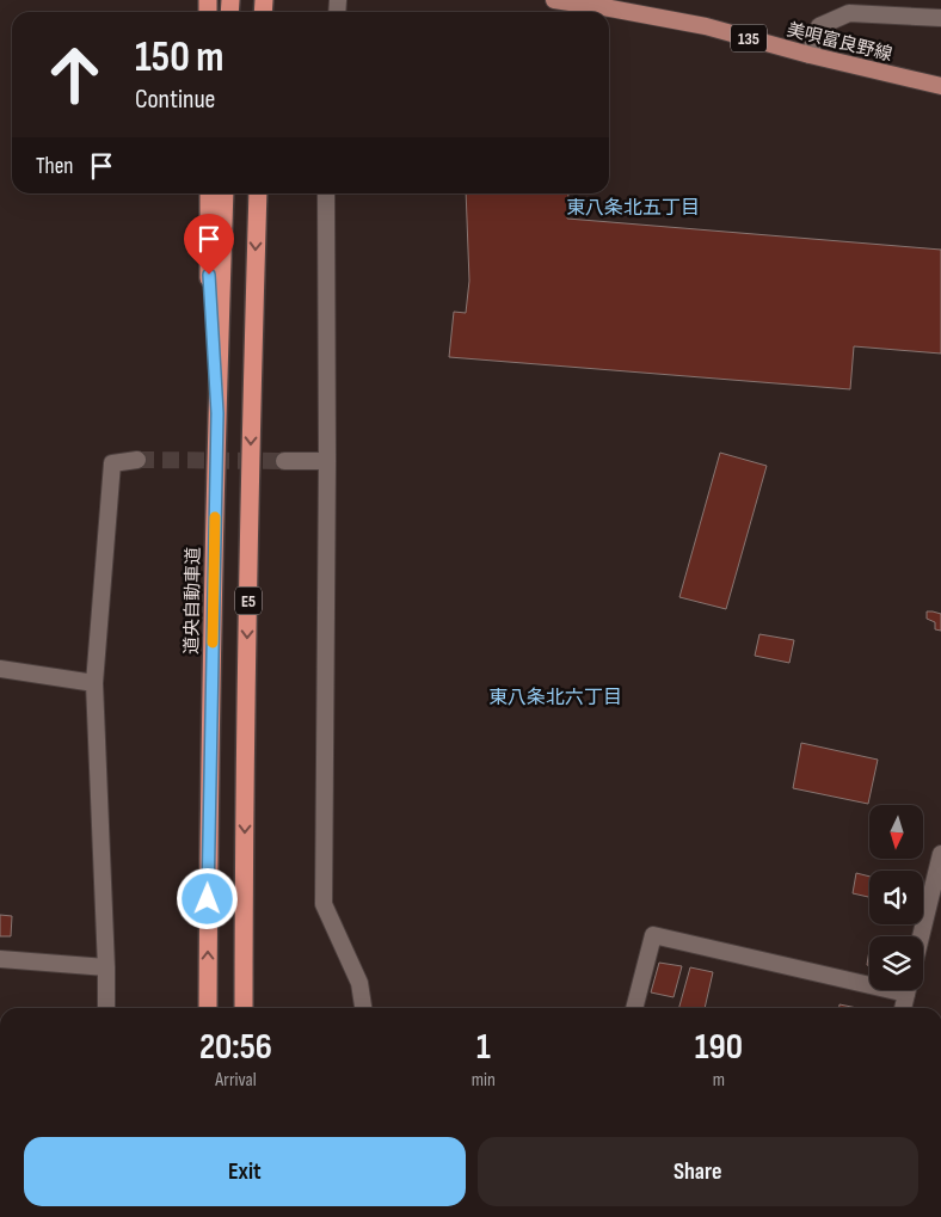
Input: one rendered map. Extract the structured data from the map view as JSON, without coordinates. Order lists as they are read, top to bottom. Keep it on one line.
{"streets":{"highway":["道央自動車道","E5"],"main road":["135","美唄富良野線"]},"districts":["東八条北五丁目","東八条北六丁目"],"north":"bottom","page":{"turn":["150 m","Continue"],"then":"Then","eta":["20:56","Arrival","1","min","190","m"],"buttons":["Exit","Share"]}}
